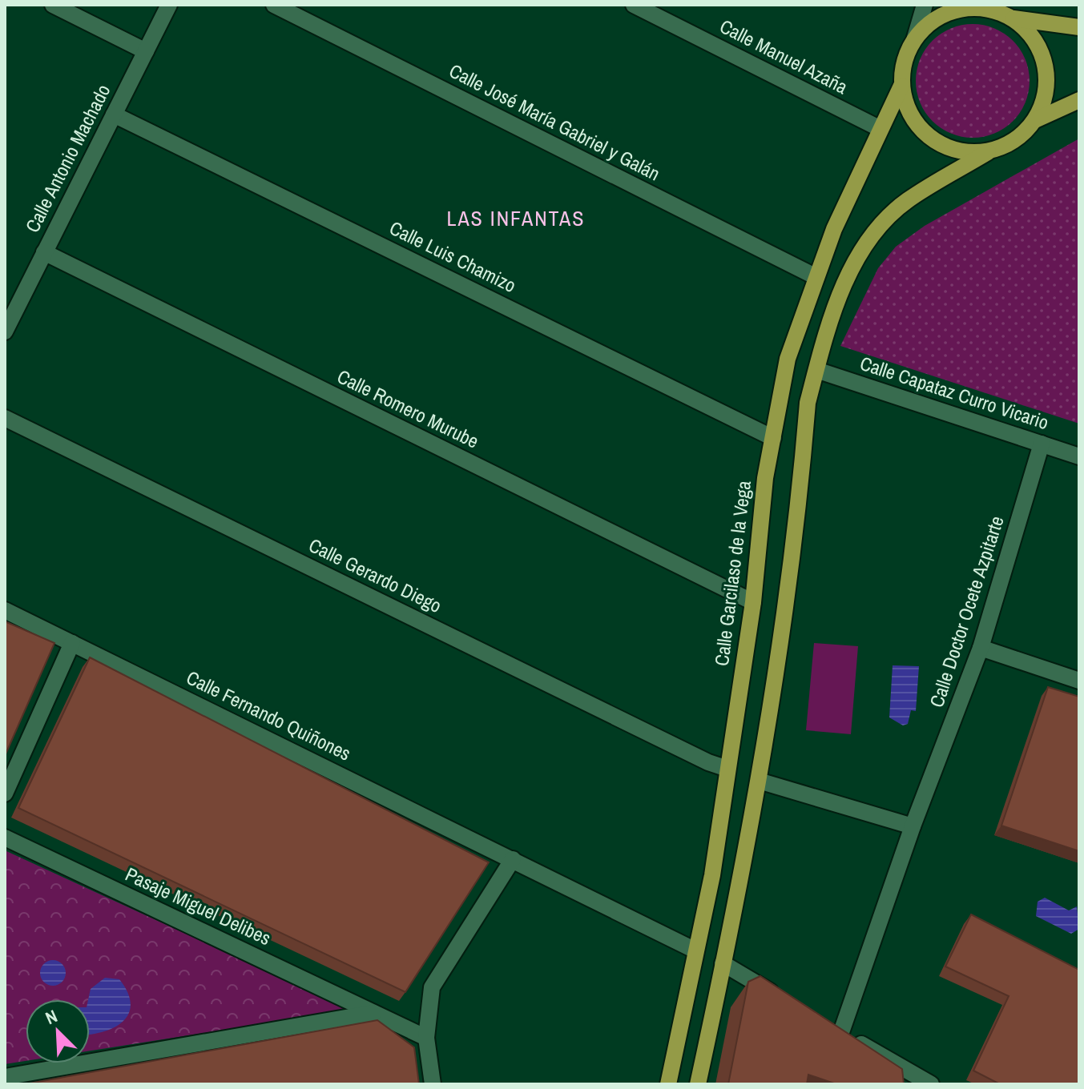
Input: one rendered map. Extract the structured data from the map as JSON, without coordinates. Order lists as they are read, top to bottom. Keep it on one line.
{"streets":{"main road":["Calle Garcilaso de la Vega"],"street":["Calle Manuel Azaña","Calle José María Gabriel y Galán","Calle Antonio Machado","Calle Luis Chamizo","Calle Capataz Curro Vicario","Calle Romero Murube","Calle Gerardo Diego","Calle Doctor Ocete Azpitarte","Calle Fernando Quiñones","Pasaje Miguel Delibes"]},"crossings":[["Calle Manuel Azaña","Calle Garcilaso de la Vega"],["Calle José María Gabriel y Galán","Calle Garcilaso de la Vega"],["Calle Antonio Machado","Calle Luis Chamizo"],["Calle Antonio Machado","Calle Romero Murube"],["Calle Luis Chamizo","Calle Garcilaso de la Vega"],["Calle Capataz Curro Vicario","Calle Doctor Ocete Azpitarte"],["Calle Romero Murube","Calle Garcilaso de la Vega"],["Calle Garcilaso de la Vega","Calle Gerardo Diego"],["Calle Garcilaso de la Vega","Calle Fernando Quiñones"]],"districts":["LAS INFANTAS"],"north":"top left"}
